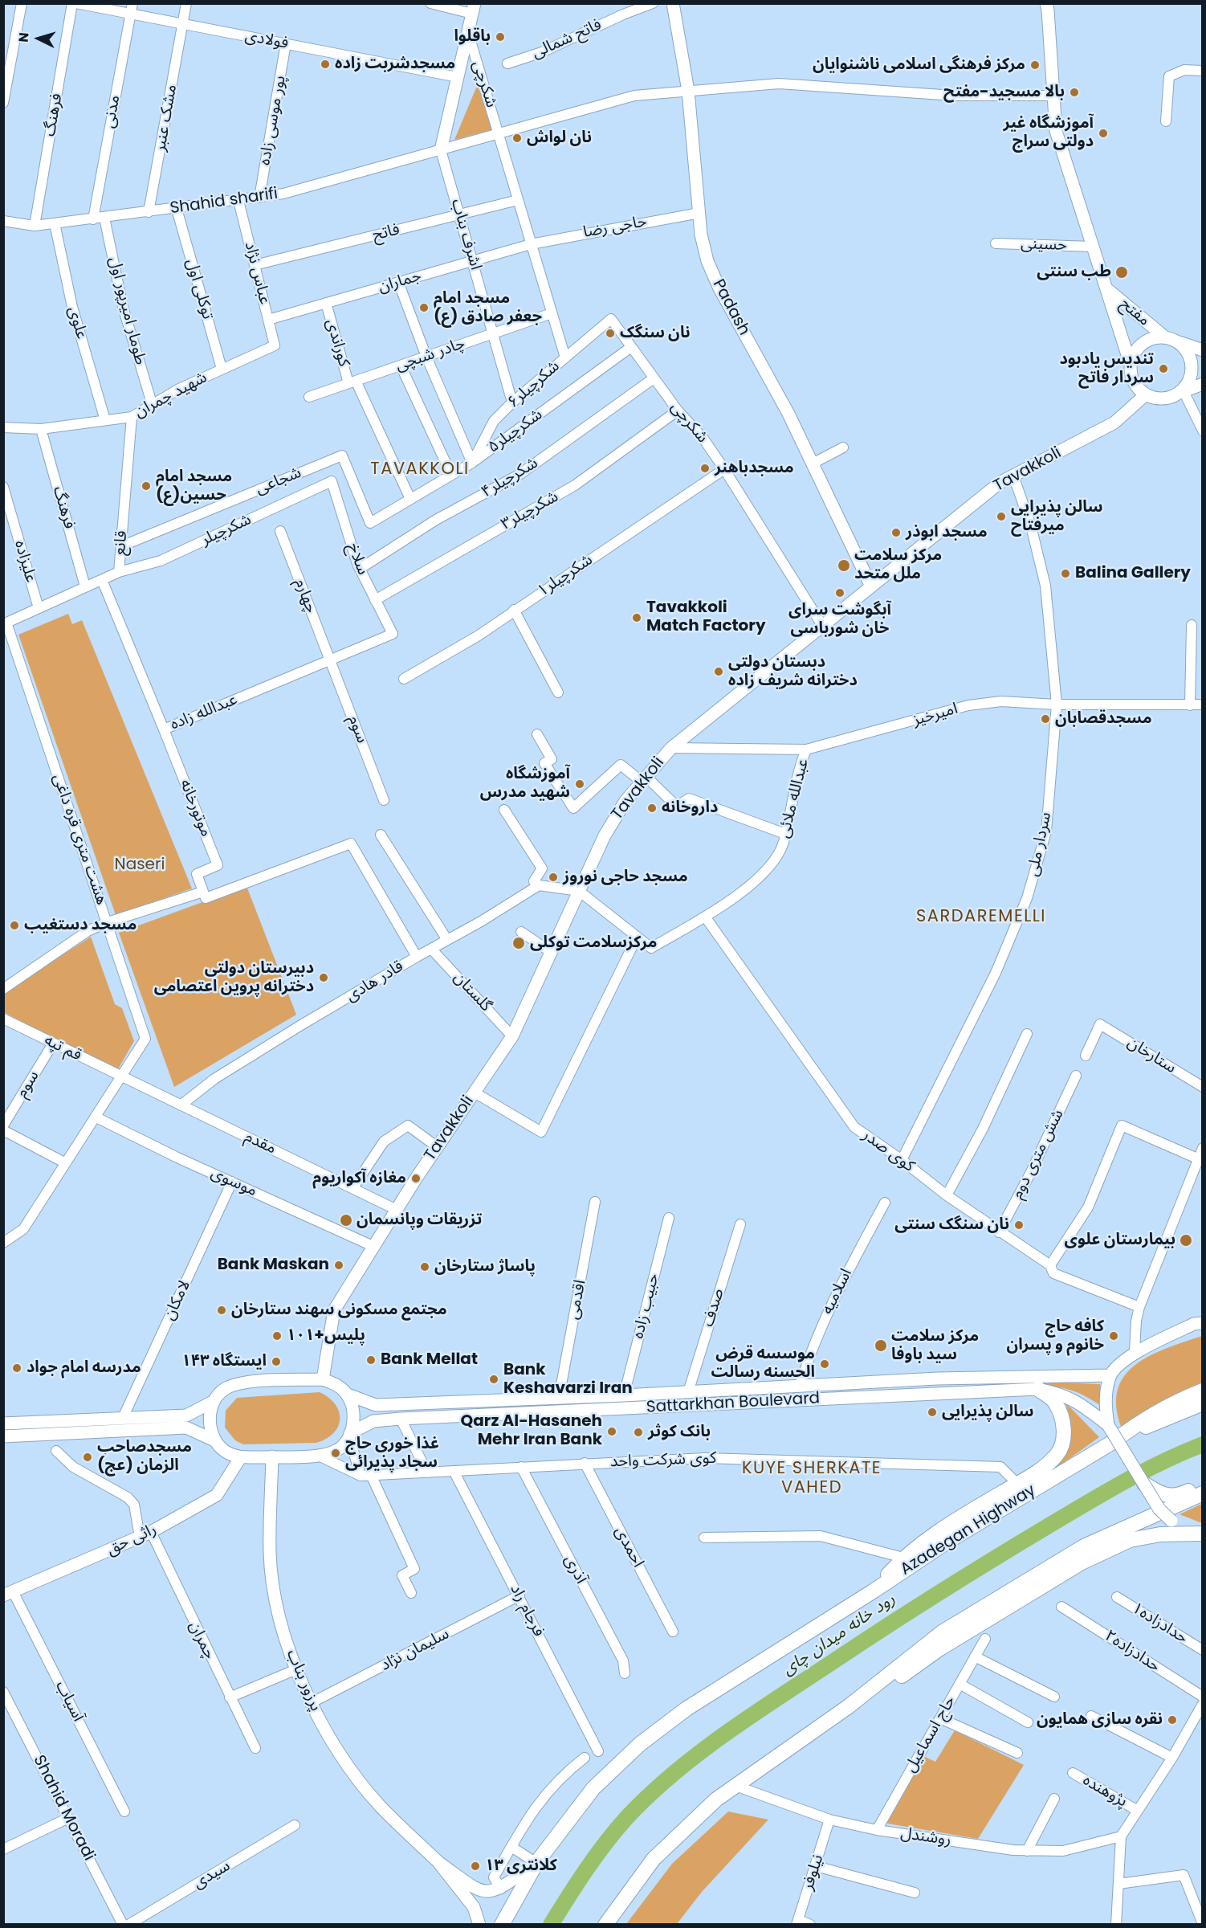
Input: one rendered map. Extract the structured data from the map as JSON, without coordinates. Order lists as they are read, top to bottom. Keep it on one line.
{"streets":{"highway":["Azadegan Highway"],"main road":["Padash","مفتح","Tavakkoli","Sattarkhan Boulevard","راثی حق","پرزور بناب"],"street":["فاتح شمالی","فولادی","شکرچی","مدنی","فرهنگ","مشک عنبر","پور موسی زاده","Shahid sharifi","حاجی رضا","فاتح","اشرف بناب","حسینی","عباس نژاد","جماران","توکلی اول","طومار امیرپور اول","علوی","کوراندی","چادر شبچی","شکرچیلر۶","شهید چمران","شکرچیلر۵","شکرچیلر۴","شجاعی","شکرچیلر۳","شکرچیلر","قانع","سلاخ","علیزاده","شکرچیلر۱","چهارم","عبدالله زاده","امیرخیز","سوم","عبدالله ملائی","موتورخانه","هشت متری قره داغی","سردار ملی","قادر هادی","گلستان","قم تپه","ستارخان","مقدم","کوی صدر","شش متری دوم","موسوی","اسلامیه","اقدمی","لامکان","حبیب زاده","صدف","کوی شرکت واحد","احمدی","آذری","فرجام راد","حدادزاده۱","چمران","سلیمان نژاد","حدادزاده۲","آسیاب","حاج اسماعیل","پژوهنده","Shahid Moradi","روشندل","نیلوفر","سیدی"]},"crossings":[["فولادی","مدنی"],["فولادی","مشک عنبر"],["فولادی","پور موسی زاده"],["شکرچی","Shahid sharifi"],["شکرچی","حاجی رضا"],["شکرچی","فاتح"],["شکرچی","جماران"],["شکرچی","چادر شبچی"],["شکرچی","شکرچیلر۶"],["شکرچی","شکرچیلر۵"],["شکرچی","Tavakkoli"],["شکرچی","شکرچیلر۴"],["شکرچی","شکرچیلر۳"],["شکرچی","شکرچیلر۱"],["مدنی","Shahid sharifi"],["فرهنگ","Shahid sharifi"],["فرهنگ","شهید چمران"],["فرهنگ","قانع"],["مشک عنبر","Shahid sharifi"],["پور موسی زاده","Shahid sharifi"],["Shahid sharifi","اشرف بناب"],["Shahid sharifi","عباس نژاد"],["Shahid sharifi","توکلی اول"],["Shahid sharifi","Padash"],["Shahid sharifi","طومار امیرپور اول"],["Shahid sharifi","علوی"],["حاجی رضا","جماران"],["حاجی رضا","Padash"],["فاتح","اشرف بناب"],["فاتح","عباس نژاد"],["اشرف بناب","جماران"],["اشرف بناب","چادر شبچی"],["اشرف بناب","شکرچیلر۶"],["عباس نژاد","جماران"],["عباس نژاد","شهید چمران"],["جماران","کوراندی"],["توکلی اول","شهید چمران"],["Padash","Tavakkoli"],["طومار امیرپور اول","شهید چمران"],["مفتح","Tavakkoli"],["علوی","شهید چمران"],["کوراندی","چادر شبچی"],["کوراندی","شکرچیلر۵"],["شکرچیلر۶","شکرچیلر۵"],["شهید چمران","قانع"],["شکرچیلر۵","شجاعی"],["Tavakkoli","امیرخیز"],["Tavakkoli","عبدالله ملائی"],["Tavakkoli","سردار ملی"],["Tavakkoli","گلستان"],["Tavakkoli","مقدم"],["Tavakkoli","موسوی"],["Tavakkoli","Sattarkhan Boulevard"],["شکرچیلر۴","سلاخ"],["شجاعی","قانع"],["شکرچیلر۳","سلاخ"],["شکرچیلر","قانع"],["شکرچیلر","سلاخ"],["قانع","علیزاده"],["قانع","عبدالله زاده"],["قانع","هشت متری قره داغی"],["سلاخ","عبدالله زاده"],["چهارم","عبدالله زاده"],["چهارم","سوم"],["عبدالله زاده","سوم"],["عبدالله زاده","موتورخانه"],["امیرخیز","عبدالله ملائی"],["امیرخیز","سردار ملی"],["سوم","قم تپه"],["عبدالله ملائی","کوی صدر"],["هشت متری قره داغی","قم تپه"],["هشت متری قره داغی","مقدم"],["هشت متری قره داغی","موسوی"],["سردار ملی","کوی صدر"],["قادر هادی","گلستان"],["قادر هادی","مقدم"],["قم تپه","مقدم"],["کوی صدر","شش متری دوم"],["موسوی","لامکان"],["اسلامیه","Sattarkhan Boulevard"],["اقدمی","Sattarkhan Boulevard"],["حبیب زاده","Sattarkhan Boulevard"],["صدف","Sattarkhan Boulevard"],["Sattarkhan Boulevard","راثی حق"],["Sattarkhan Boulevard","پرزور بناب"],["کوی شرکت واحد","احمدی"],["کوی شرکت واحد","آذری"],["کوی شرکت واحد","فرجام راد"],["راثی حق","چمران"],["راثی حق","آسیاب"],["فرجام راد","سلیمان نژاد"],["سلیمان نژاد","پرزور بناب"],["حاج اسماعیل","روشندل"],["روشندل","نیلوفر"]],"districts":["TAVAKKOLI","SARDAREMELLI","KUYE SHERKATE VAHED"],"water":["رود خانه میدان چای"],"parks":["Naseri"],"places":["باقلوا","مسجدشربت زاده","مرکز فرهنگی اسلامی ناشنوایان","بالا مسجید-مفتح","آموزشگاه غیر دولتی سراج","نان لواش","طب سنتی","مسجد امام جعفر صادق (ع)","نان سنگک","تندیس یادبود سردار فاتح","مسجدباهنر","مسجد امام حسین(ع)","سالن پذیرایی میرفتاح","مسجد ابوذر","مرکز سلامت ملل متحد","Balina Gallery","آبگوشت سرای خان شورباسی","Tavakkoli Match Factory","دبستان دولتی دخترانه شریف زاده","مسجدقصابان","آموزشگاه شهید مدرس","داروخانه","مسجد حاجی نوروز","مسجد دستغیب","مرکزسلامت توکلی","دبیرستان دولتی دخترانه پروین اعتصامی","مغازه آکواریوم","تزریقات وپانسمان","نان سنگک سنتی","بیمارستان علوی","Bank Maskan","پاساژ ستارخان","مجتمع مسکونی سهند ستارخان","پلیس+۱۰۱","کافه حاج‌ خانوم‌ و پسران","مرکز سلامت سید باوفا","Bank Mellat","ایستگاه ۱۴۳","موسسه قرض الحسنه رسالت","مدرسه امام جواد","Bank Keshavarzi Iran","سالن پذیرایی","Qarz Al-Hasaneh Mehr Iran Bank","بانک کوثر","غذا خوری حاج سجاد پذیرائی","مسجدصاحب الزمان (عج)","نقره سازی همایون","کلانتری ۱۳"],"north":"left"}
